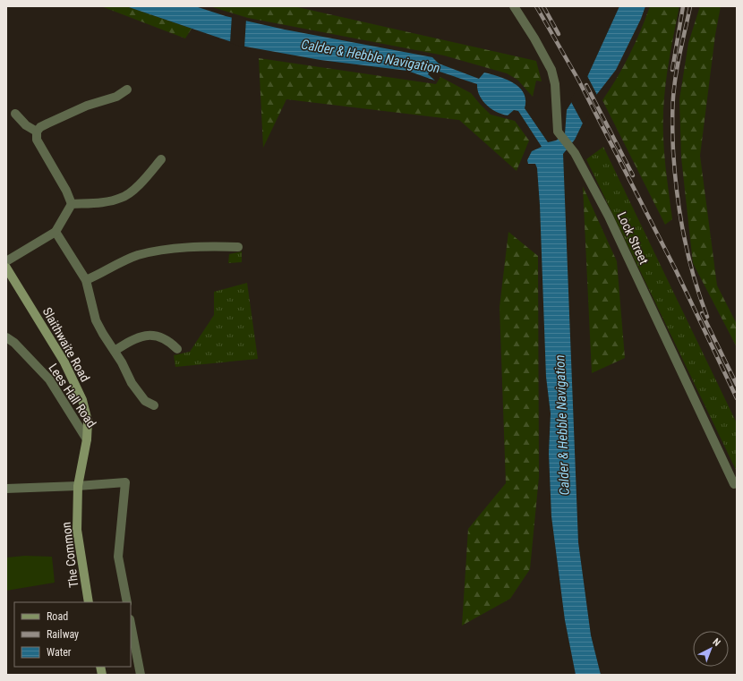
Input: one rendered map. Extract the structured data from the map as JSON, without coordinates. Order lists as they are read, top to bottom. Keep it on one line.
{"streets":{"main road":["Slaithwaite Road","The Common"],"street":["Lock Street","Lees Hall Road"]},"crossings":[["Slaithwaite Road","Lees Hall Road"],["Slaithwaite Road","The Common"],["Lees Hall Road","The Common"]],"water":["Calder & Hebble Navigation"],"legend":["Road","Railway","Water"],"north":"top right"}
